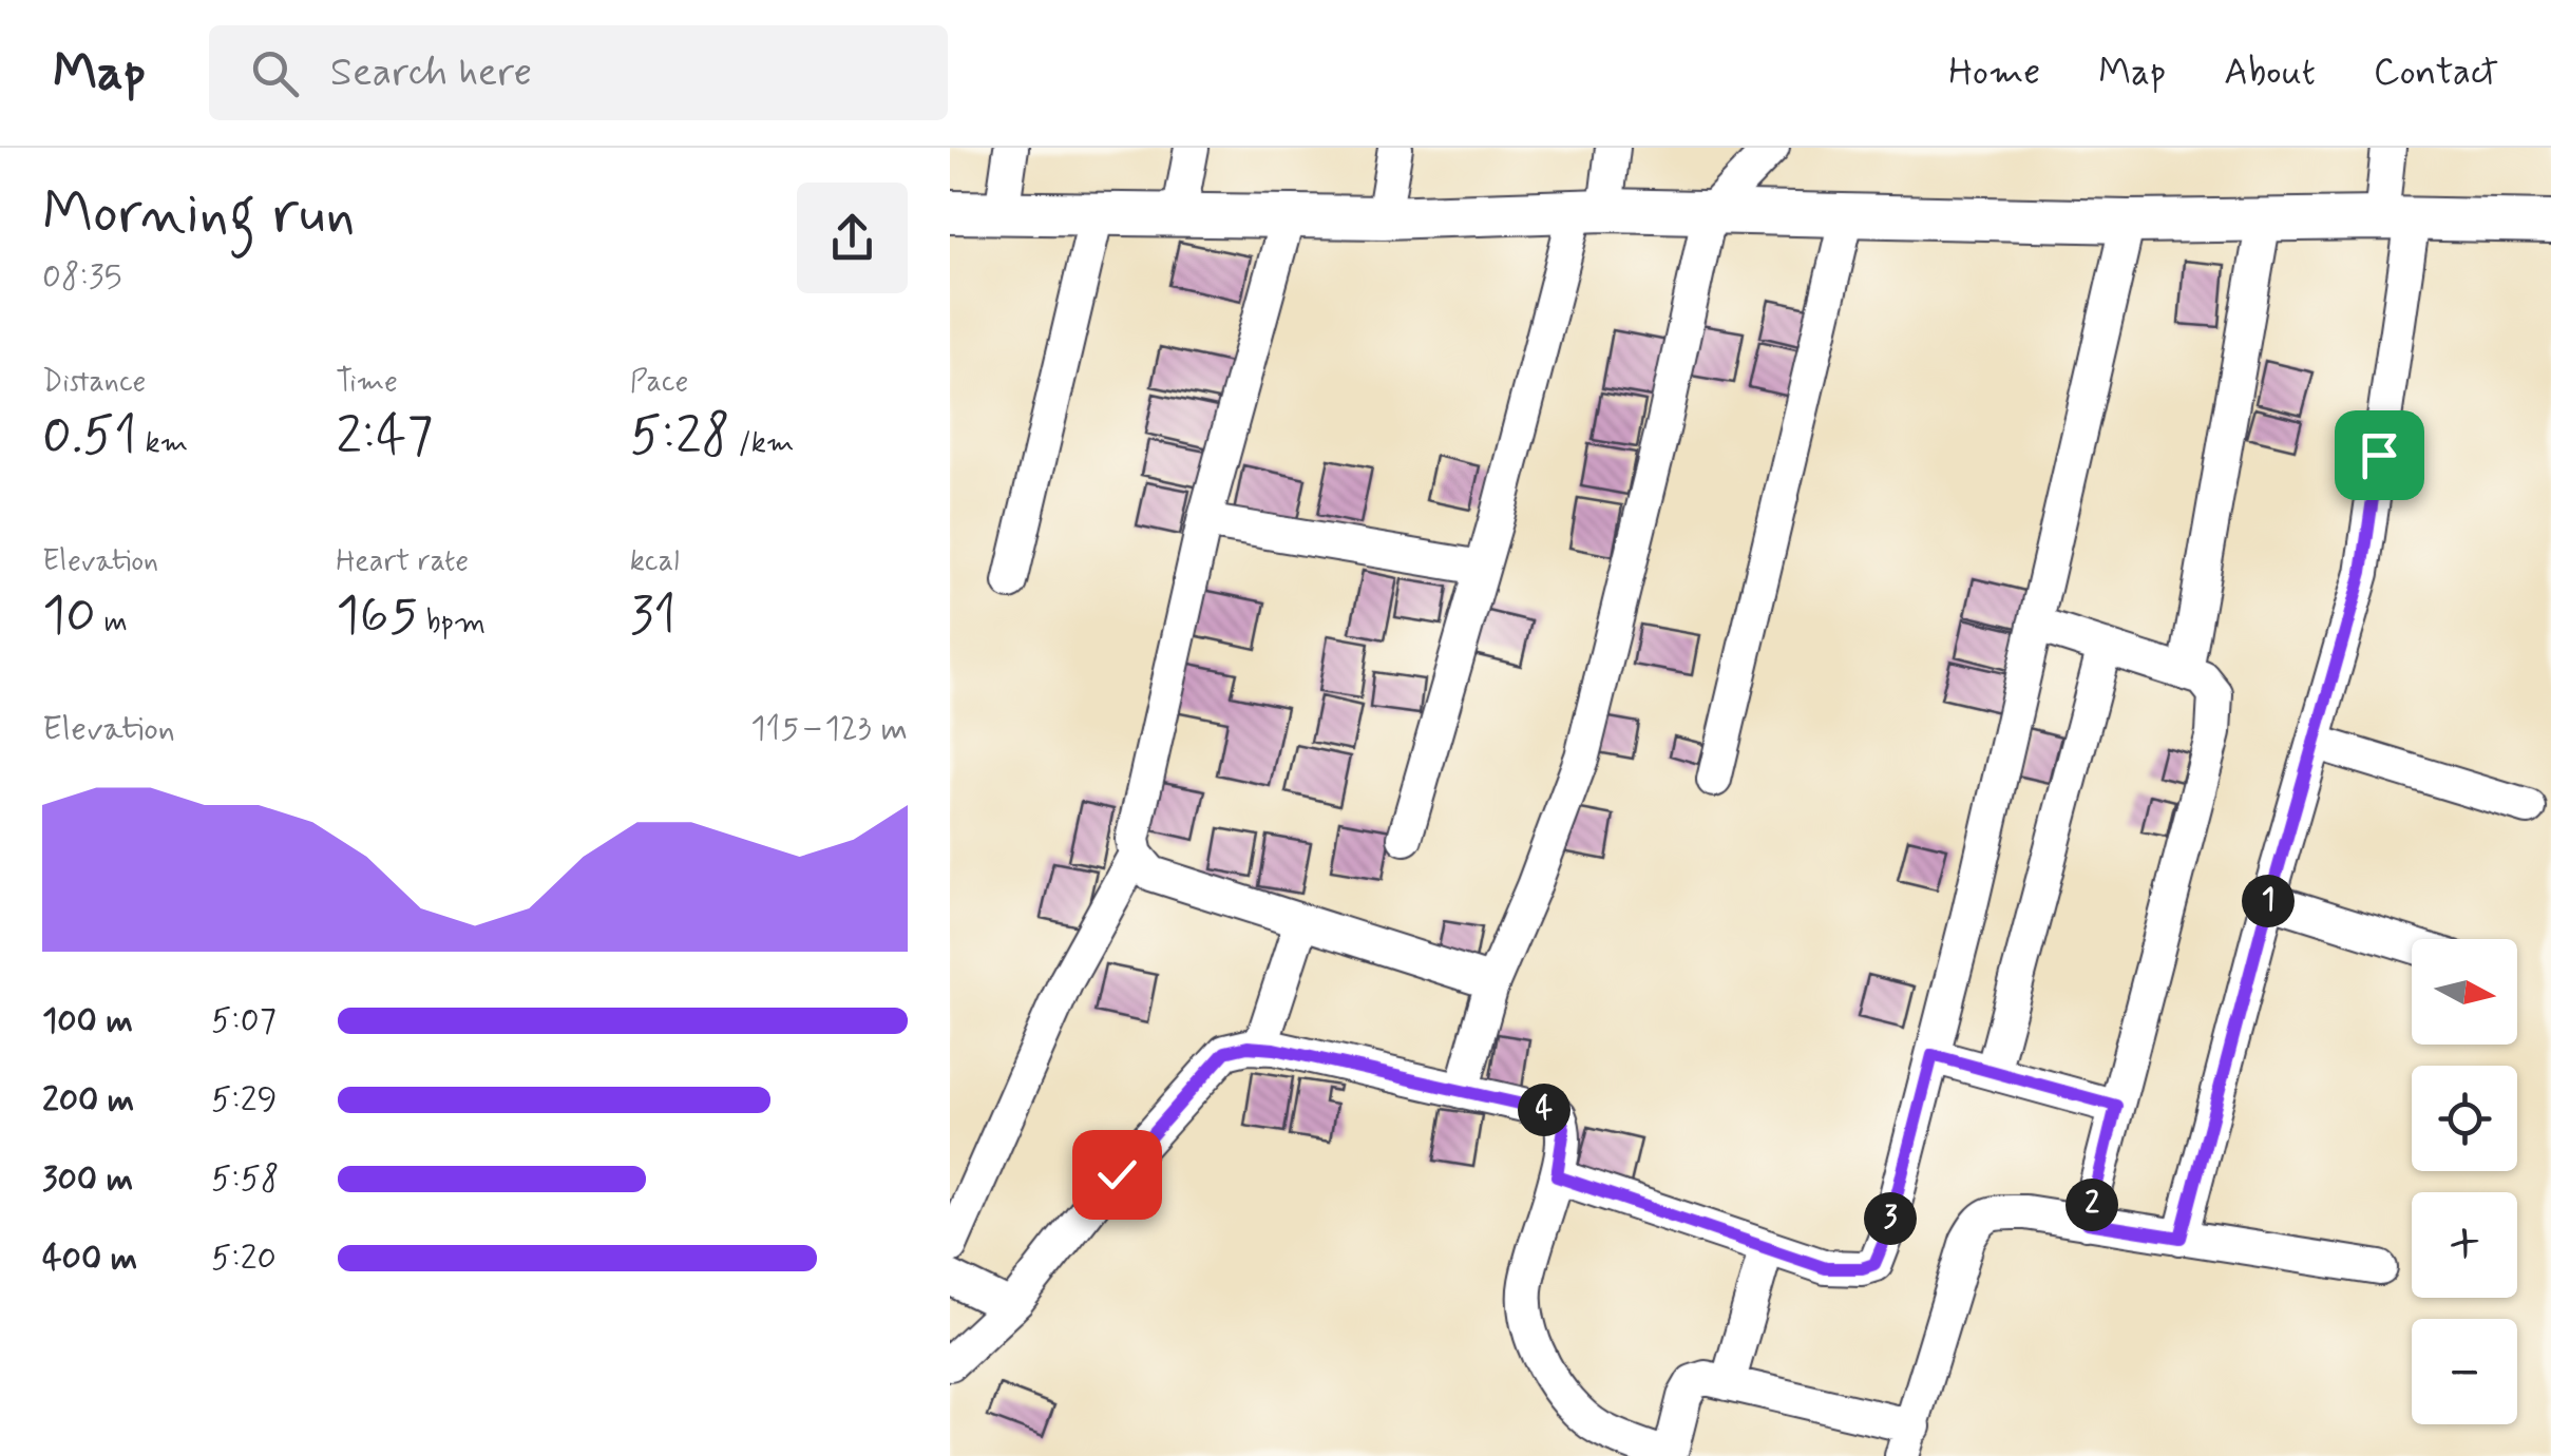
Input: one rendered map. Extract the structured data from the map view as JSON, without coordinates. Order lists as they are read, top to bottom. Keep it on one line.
{"north":"right","page":{"header":"Map","search":"Search here","nav":["Home","Map","About","Contact"],"heading":["Morning run","08:35"],"stats":[["Distance","0.51 km"],["Time","2:47"],["Pace","5:28 /km"],["Elevation","10 m"],["Heart rate","165 bpm"],["kcal","31"]],"chart":["Elevation","115–123 m"],"pins":["1","4","2","3"],"map_buttons":["+","−"],"list":[{"name":"100 m","note":"5:07"},{"name":"200 m","note":"5:29"},{"name":"300 m","note":"5:58"},{"name":"400 m","note":"5:20"}]}}
